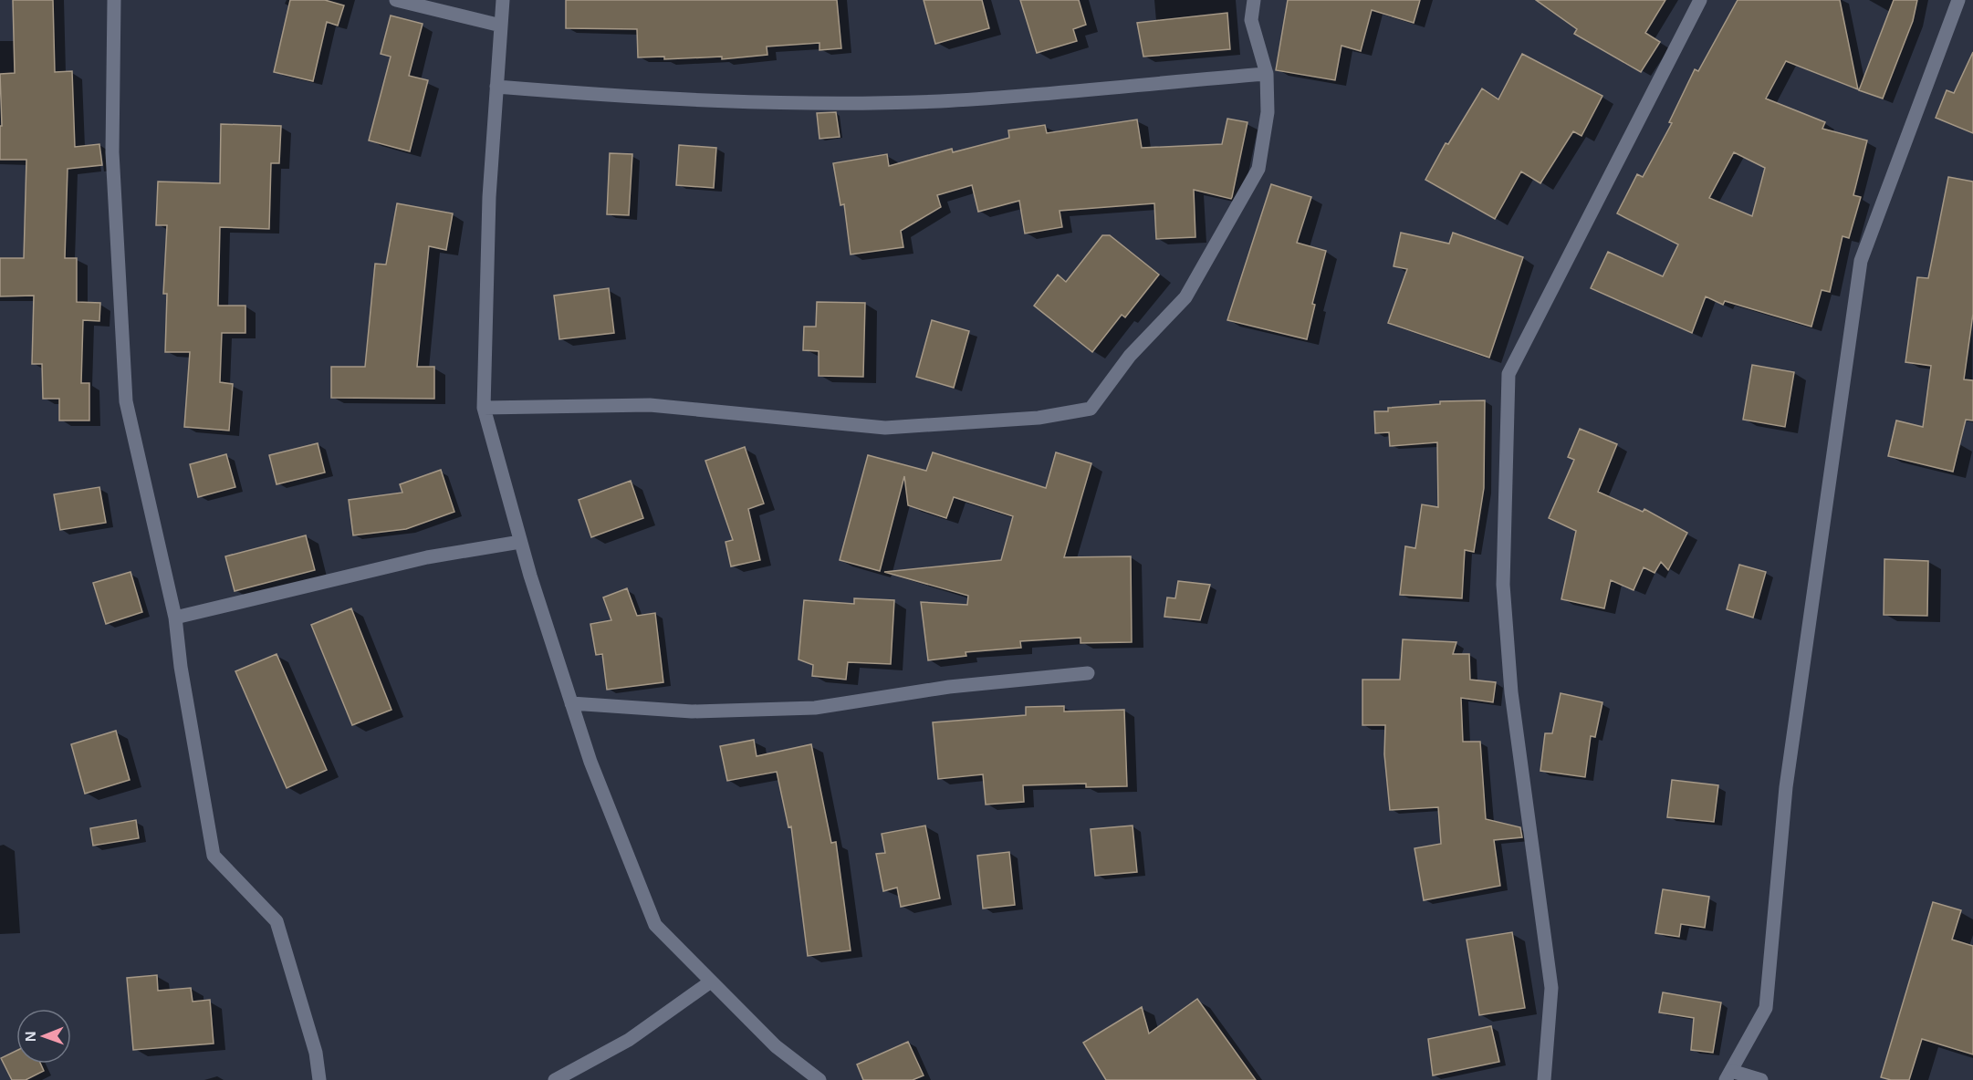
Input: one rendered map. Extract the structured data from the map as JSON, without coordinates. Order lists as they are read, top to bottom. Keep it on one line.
{"north":"left"}
